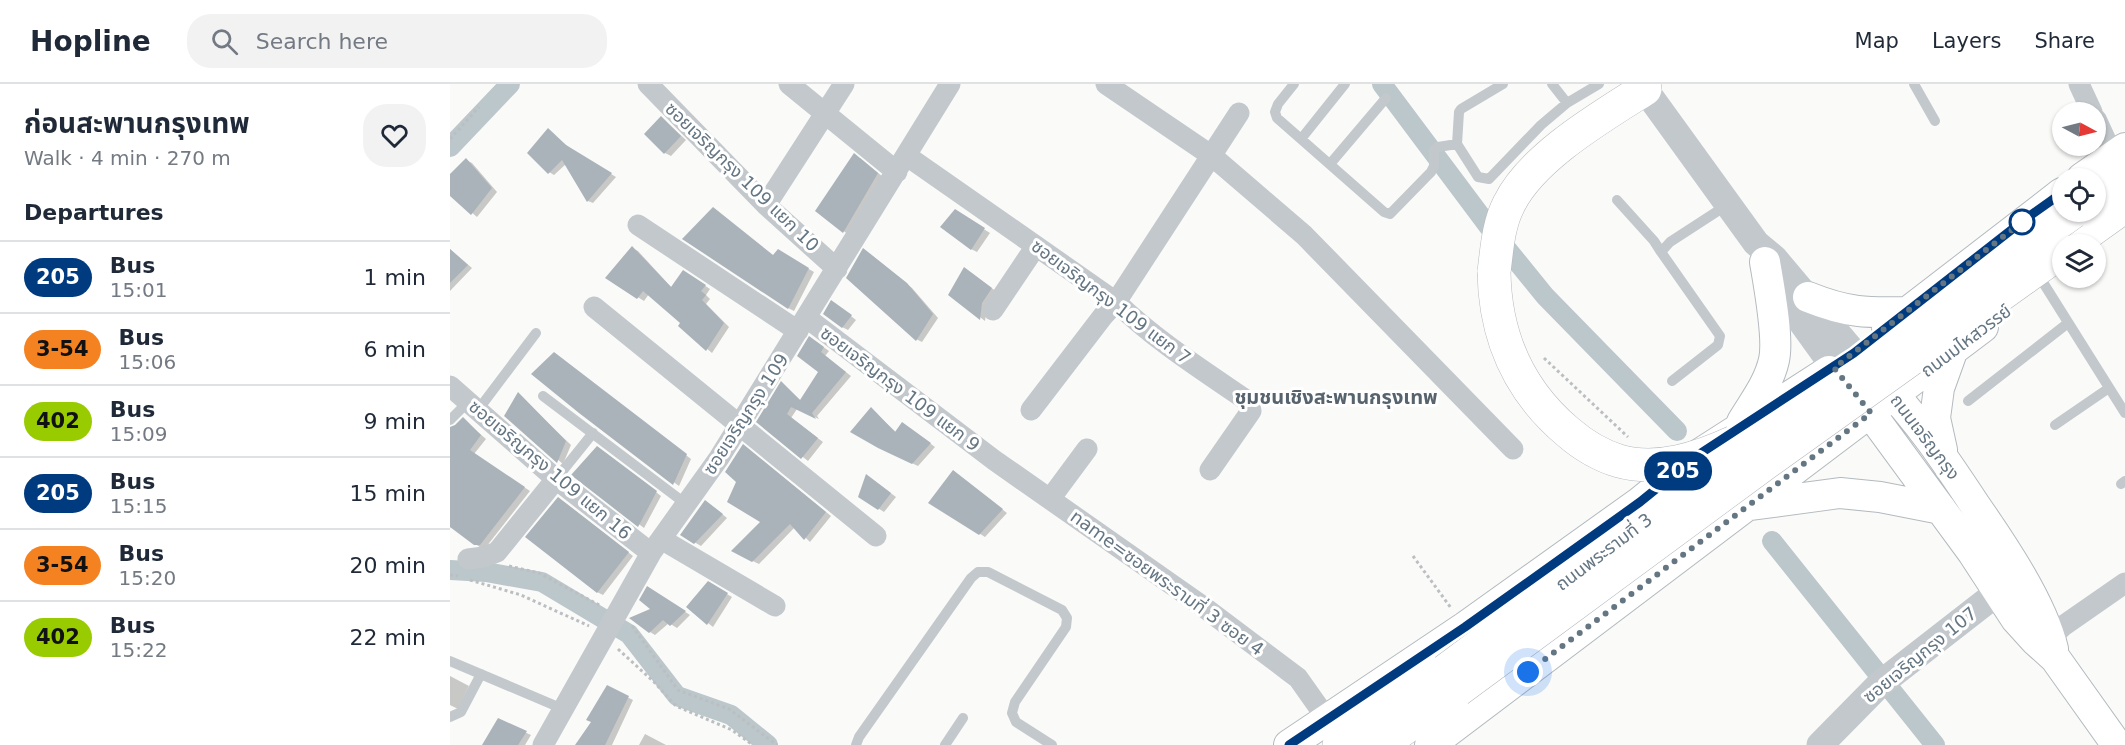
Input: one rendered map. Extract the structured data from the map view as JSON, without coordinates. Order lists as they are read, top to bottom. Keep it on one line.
{"streets":{"main road":["ถนนมไหสวรรย์","ถนนเจริญกรุง","ถนนพระรามที่ 3"],"street":["ซอยเจริญกรุง 109 แยก 10","ซอยเจริญกรุง 109 แยก 7","ซอยเจริญกรุง 109 แยก 9","ซอยเจริญกรุง 109","ซอยเจริญกรุง 109 แยก 16","name=ซอยพระรามที่ 3 ซอย 4","ซอยเจริญกรุง 107"]},"crossings":[["ซอยเจริญกรุง 109 แยก 10","ซอยเจริญกรุง 109"],["ซอยเจริญกรุง 109 แยก 7","ซอยเจริญกรุง 109"],["ถนนมไหสวรรย์","ถนนเจริญกรุง"],["ซอยเจริญกรุง 109 แยก 9","ซอยเจริญกรุง 109"],["ซอยเจริญกรุง 109 แยก 9","name=ซอยพระรามที่ 3 ซอย 4"],["ซอยเจริญกรุง 109","ซอยเจริญกรุง 109 แยก 16"],["ถนนเจริญกรุง","ถนนพระรามที่ 3"],["ถนนเจริญกรุง","ซอยเจริญกรุง 107"],["ถนนพระรามที่ 3","name=ซอยพระรามที่ 3 ซอย 4"]],"districts":["ชุมชนเชิงสะพานกรุงเทพ"],"lines":["bus line 205"],"north":"right","page":{"header":"Hopline","search":"Search here","nav":["Map","Layers","Share"],"heading":[["ก่อนสะพานกรุงเทพ","Walk · 4 min · 270 m"],"Departures"],"on_map":"205","list":[{"mark":"205","name":"Bus","note":"15:01","value":"1 min"},{"mark":"3-54","name":"Bus","note":"15:06","value":"6 min"},{"mark":"402","name":"Bus","note":"15:09","value":"9 min"},{"mark":"205","name":"Bus","note":"15:15","value":"15 min"},{"mark":"3-54","name":"Bus","note":"15:20","value":"20 min"},{"mark":"402","name":"Bus","note":"15:22","value":"22 min"}]}}
